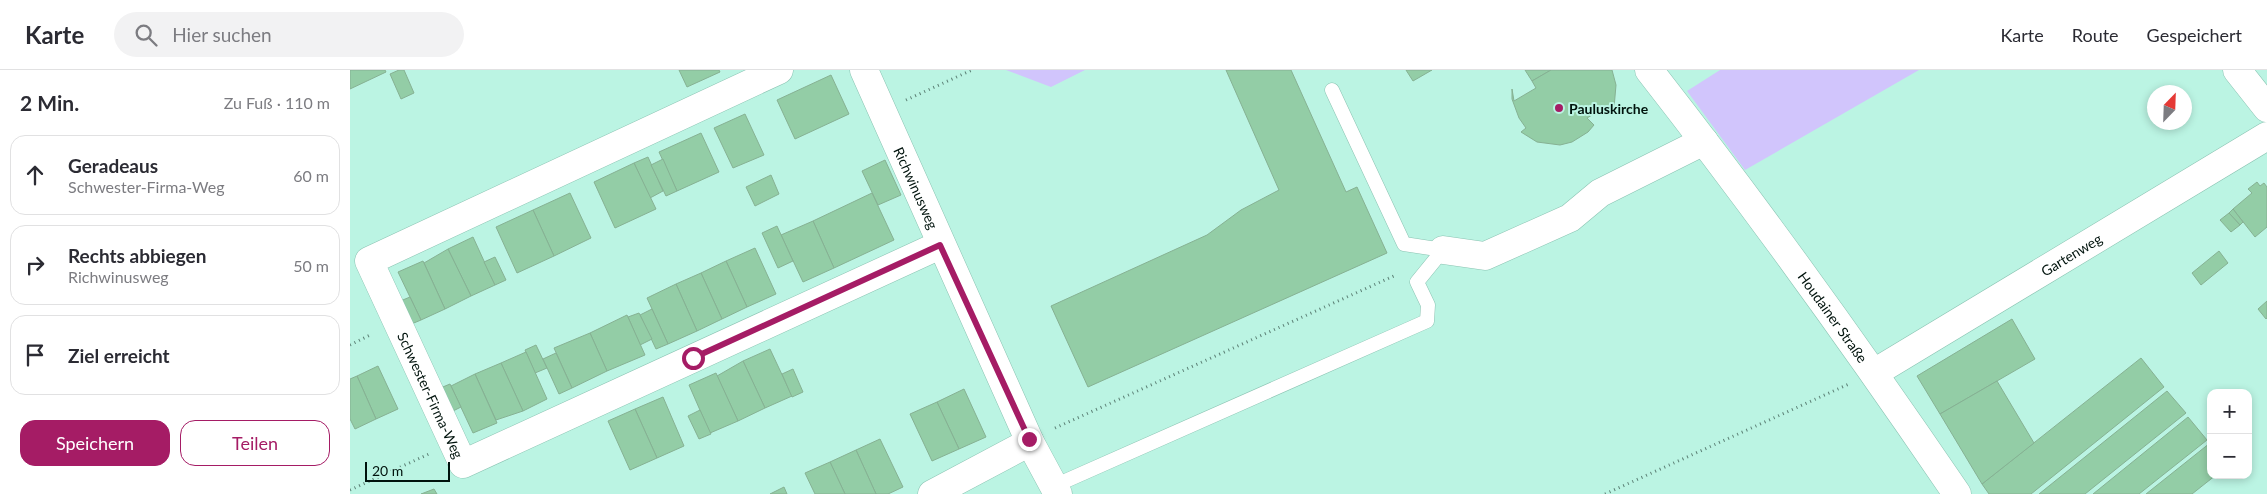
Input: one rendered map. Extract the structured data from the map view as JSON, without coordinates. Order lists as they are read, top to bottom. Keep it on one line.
{"streets":{"street":["Richwinusweg","Gartenweg","Houdainer Straße","Schwester-Firma-Weg"]},"crossings":[["Richwinusweg","Schwester-Firma-Weg"],["Gartenweg","Houdainer Straße"]],"places":["Pauluskirche"],"scale_bar":"20 m","north":"top right","page":{"header":"Karte","search":"Hier suchen","nav":["Karte","Route","Gespeichert"],"heading":["2 Min.","Zu Fuß · 110 m"],"list":[["Geradeaus","Schwester-Firma-Weg","60 m"],["Rechts abbiegen","Richwinusweg","50 m"],"Ziel erreicht"],"map_buttons":["+","−"],"buttons":["Speichern","Teilen"],"scale":"20 m"}}
